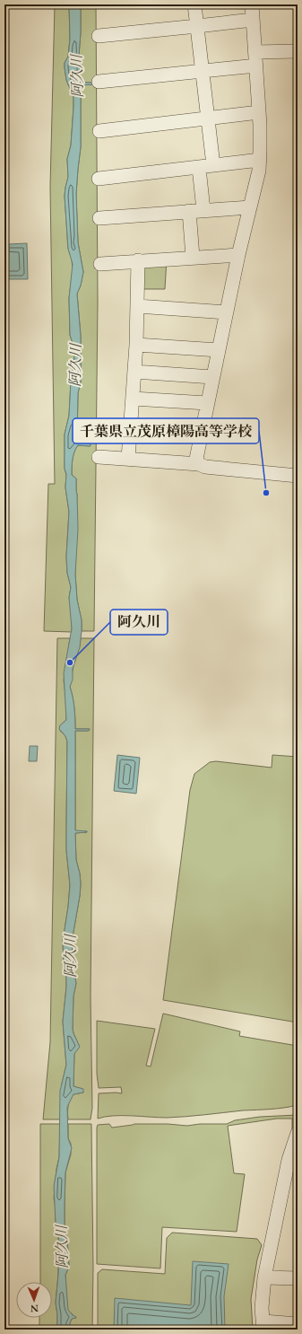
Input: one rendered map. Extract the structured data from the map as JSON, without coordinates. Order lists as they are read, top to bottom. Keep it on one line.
{"water":["阿久川"],"places":["千葉県立茂原樟陽高等学校","阿久川"],"north":"bottom"}
